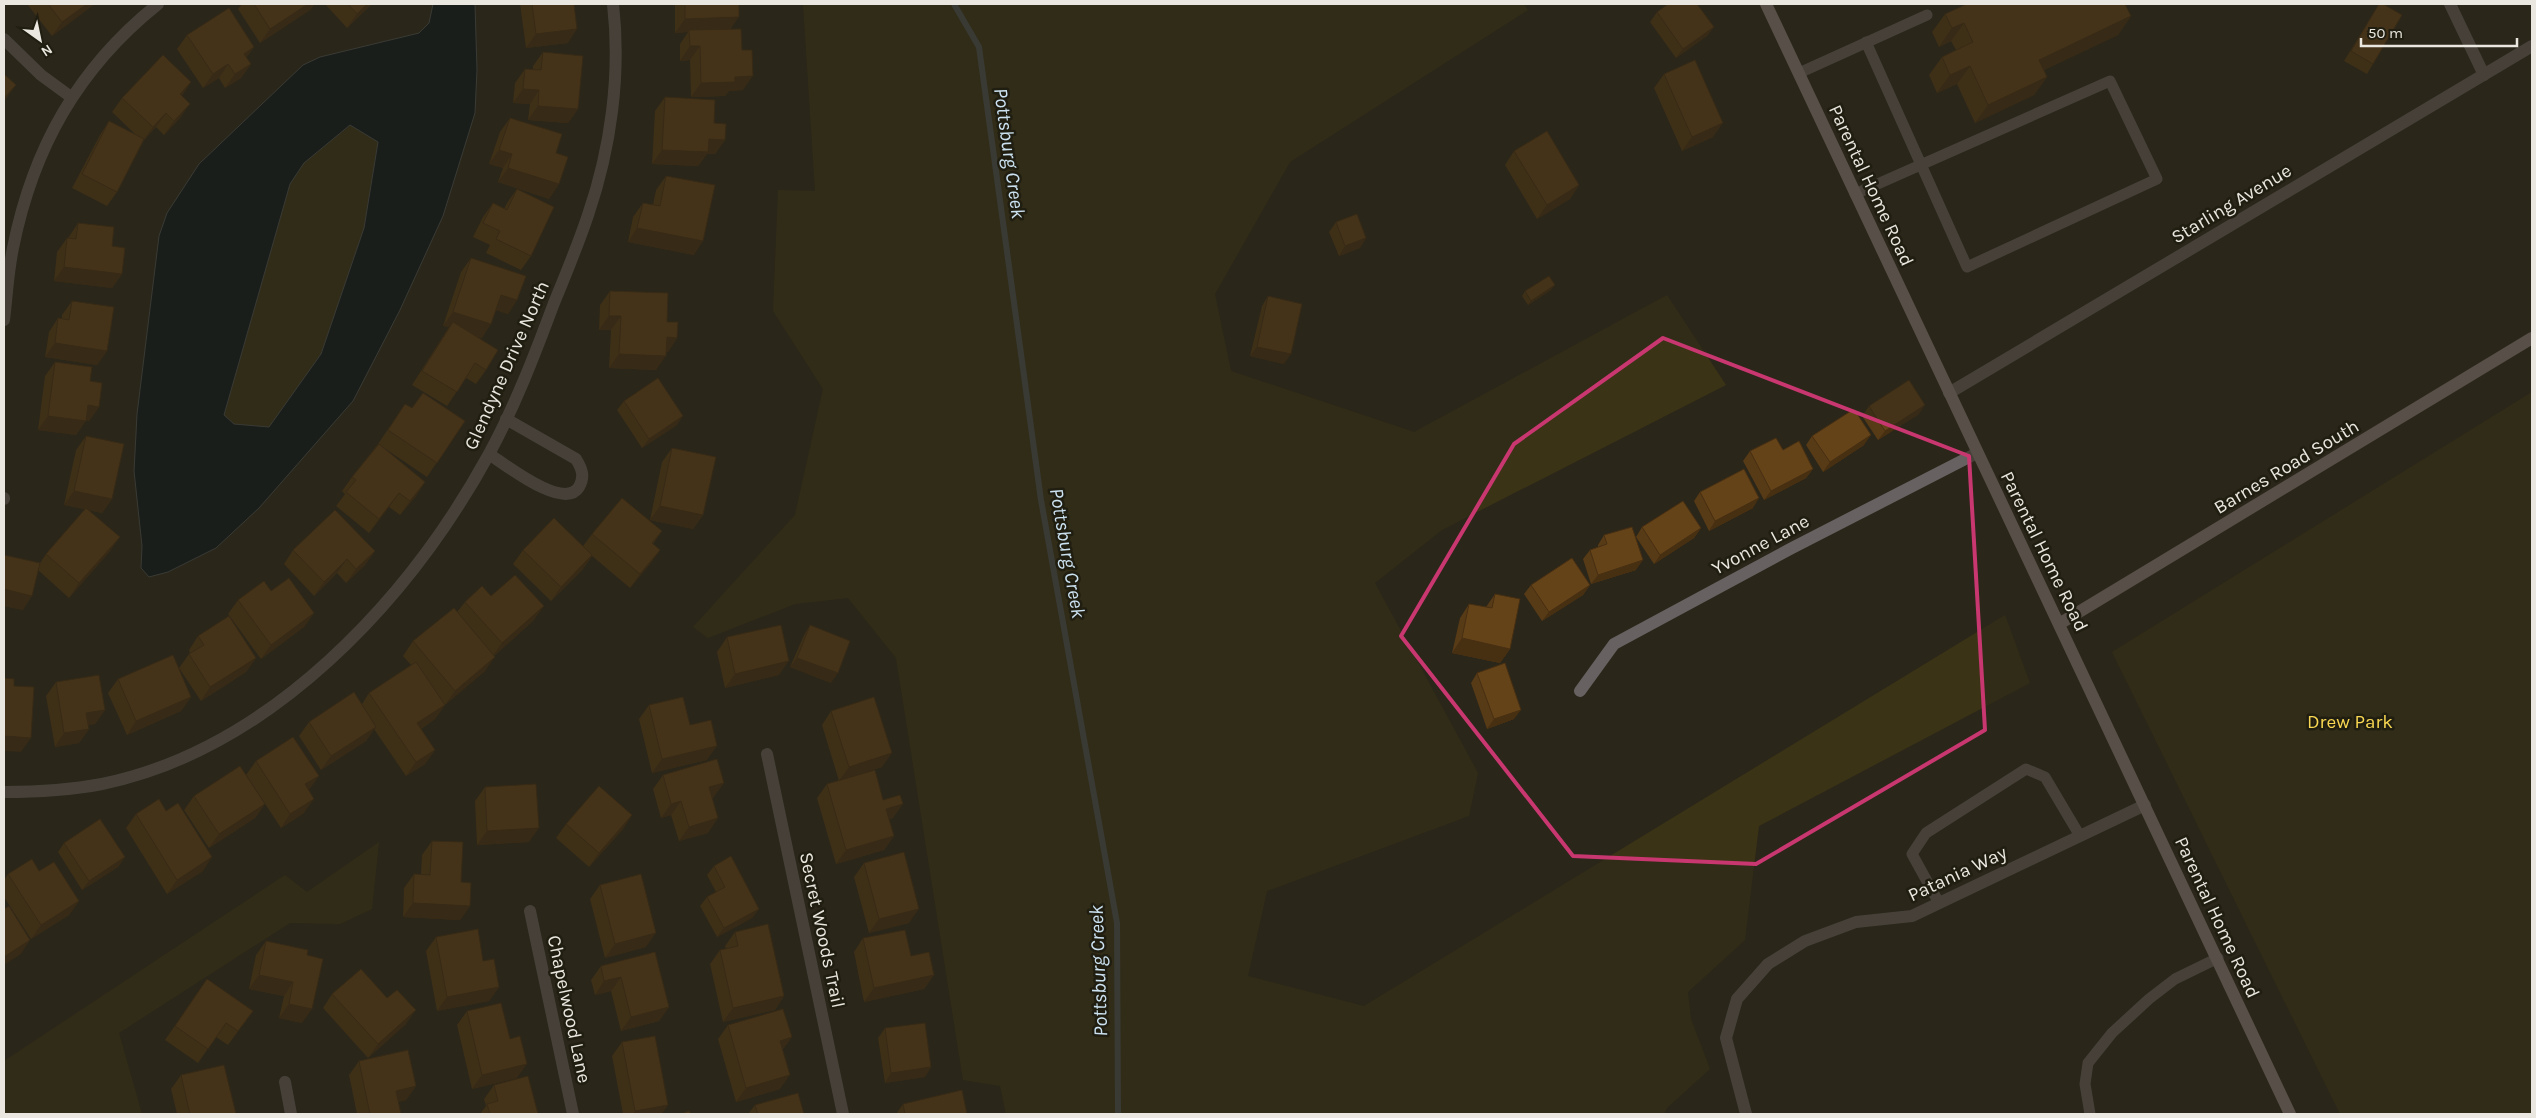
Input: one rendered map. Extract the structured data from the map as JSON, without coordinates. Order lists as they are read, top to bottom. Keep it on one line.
{"streets":{"main road":["Parental Home Road","Barnes Road South"],"street":["Starling Avenue","Glendyne Drive North","Yvonne Lane","Patania Way","Secret Woods Trail","Chapelwood Lane"]},"crossings":[["Parental Home Road","Starling Avenue"],["Parental Home Road","Barnes Road South"],["Parental Home Road","Yvonne Lane"],["Parental Home Road","Patania Way"]],"water":["Pottsburg Creek"],"parks":["Drew Park"],"scale_bar":"50 m","north":"bottom right"}
